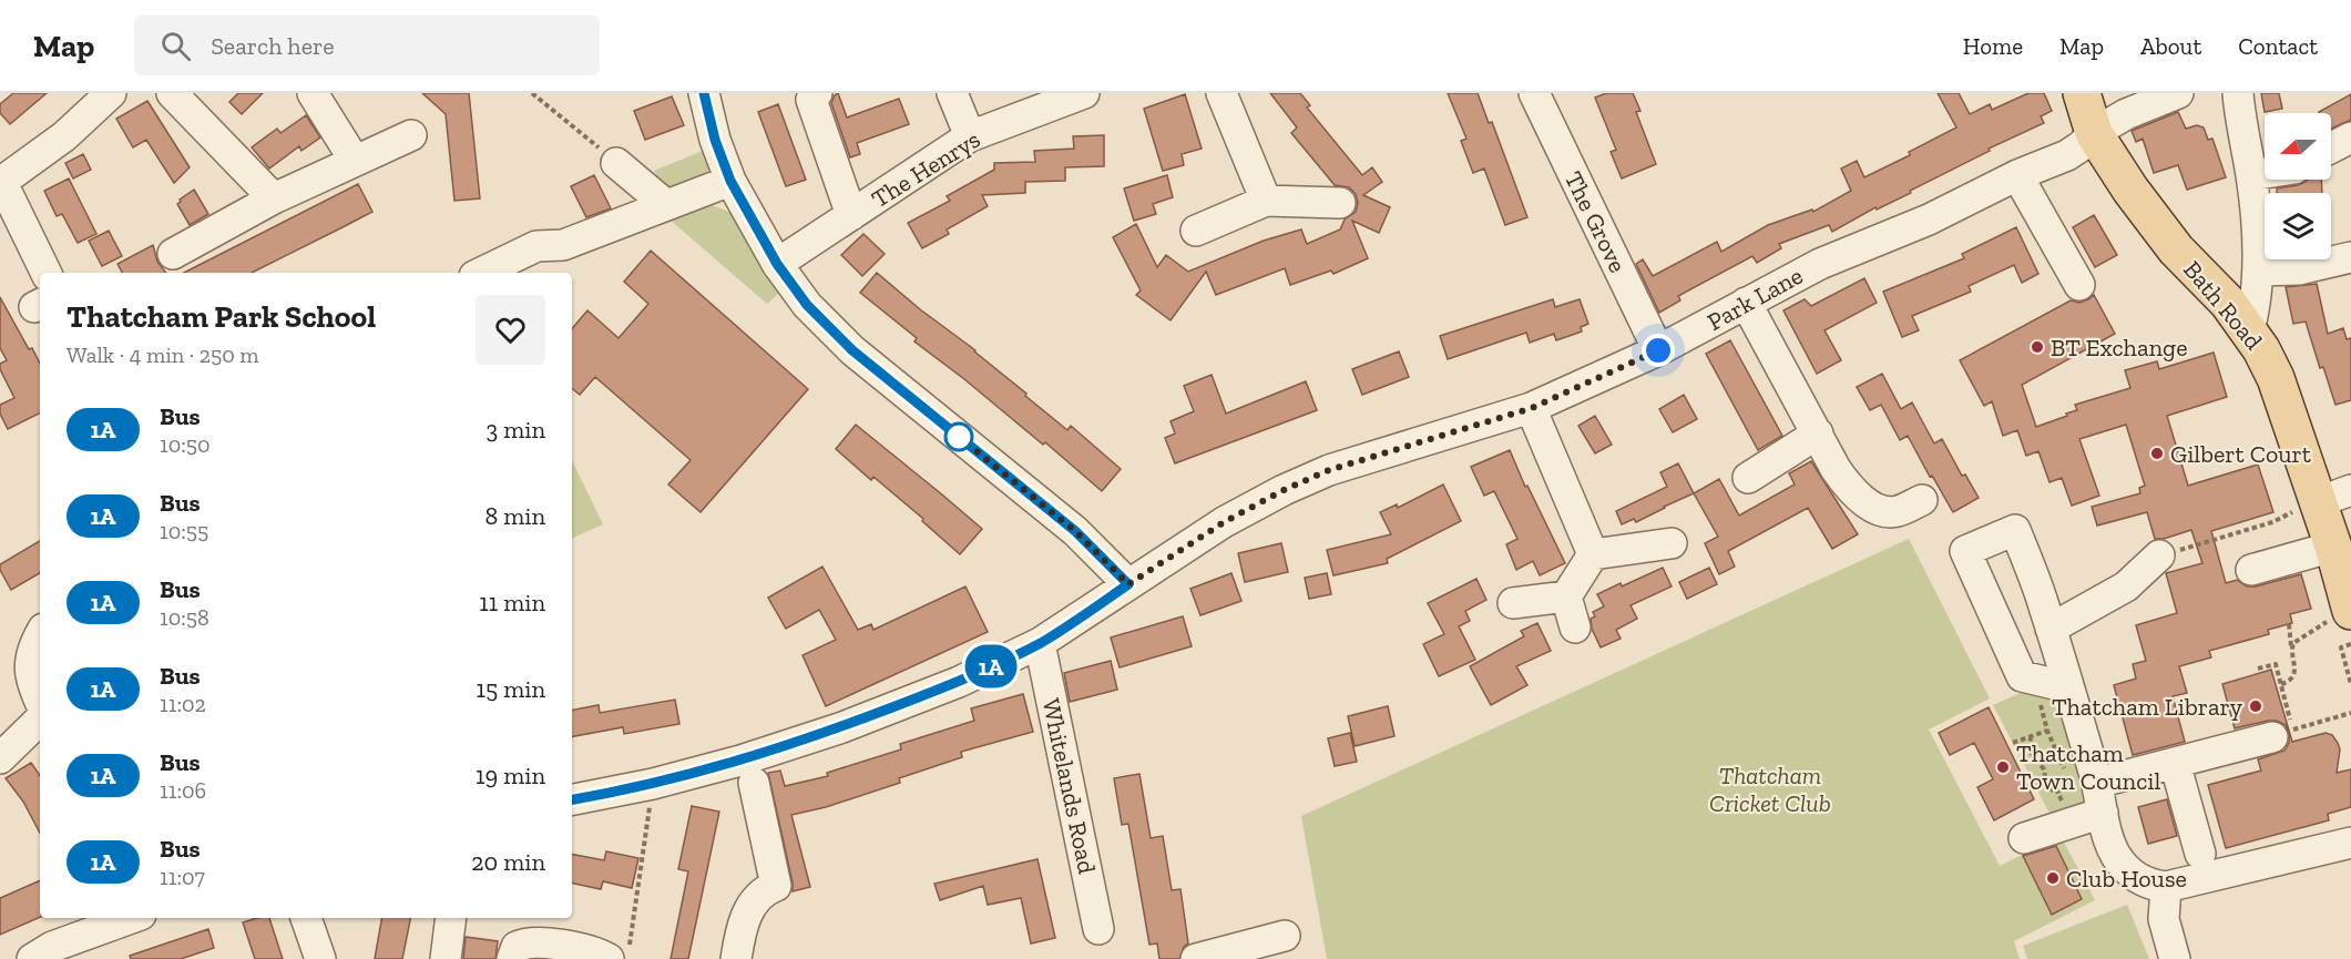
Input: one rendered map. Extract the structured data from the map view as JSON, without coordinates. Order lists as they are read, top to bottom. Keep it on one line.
{"streets":{"main road":["Bath Road"],"street":["The Henrys","The Grove","Park Lane","Whitelands Road"]},"crossings":[["The Grove","Park Lane"],["Park Lane","Bath Road"],["Park Lane","Whitelands Road"]],"parks":["Thatcham Cricket Club"],"places":["BT Exchange","Gilbert Court","Thatcham Library","Thatcham Town Council","Club House"],"lines":["bus line 1A"],"north":"left","page":{"header":"Map","search":"Search here","nav":["Home","Map","About","Contact"],"on_map":"1A","heading":["Thatcham Park School","Walk · 4 min · 250 m"],"list":[{"mark":"1A","name":"Bus","note":"10:50","value":"3 min"},{"mark":"1A","name":"Bus","note":"10:55","value":"8 min"},{"mark":"1A","name":"Bus","note":"10:58","value":"11 min"},{"mark":"1A","name":"Bus","note":"11:02","value":"15 min"},{"mark":"1A","name":"Bus","note":"11:06","value":"19 min"},{"mark":"1A","name":"Bus","note":"11:07","value":"20 min"}]}}
